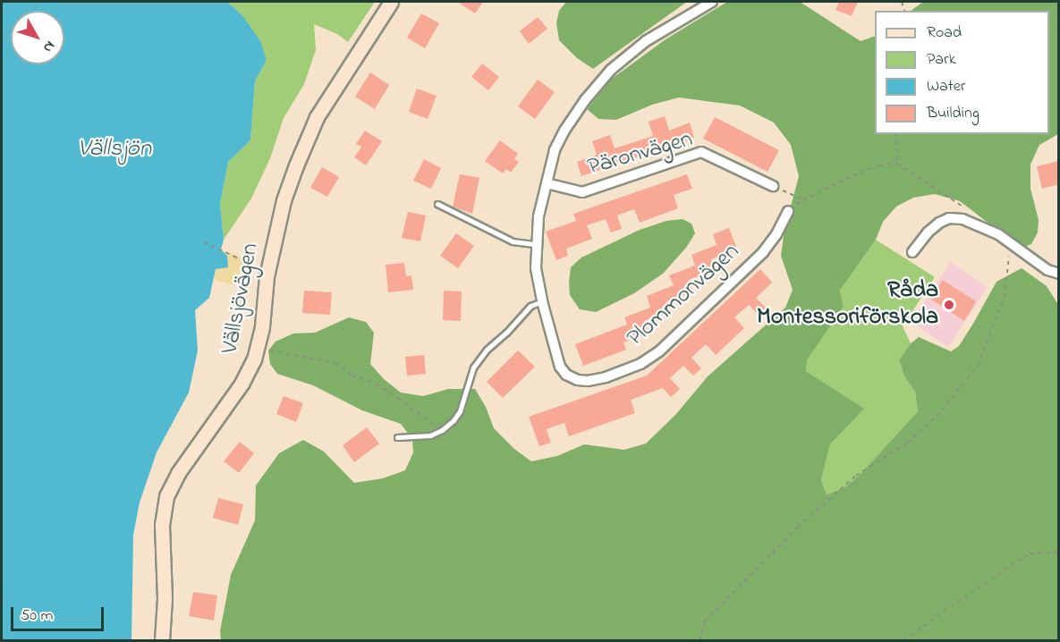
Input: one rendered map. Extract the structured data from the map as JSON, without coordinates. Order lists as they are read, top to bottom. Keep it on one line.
{"streets":{"street":["Päronvägen","Plommonvägen","Vällsjövägen"]},"crossings":[["Päronvägen","Plommonvägen"]],"water":["Vällsjön"],"places":["Råda Montessoriförskola"],"legend":["Road","Park","Water","Building"],"scale_bar":"50 m","north":"bottom right"}
